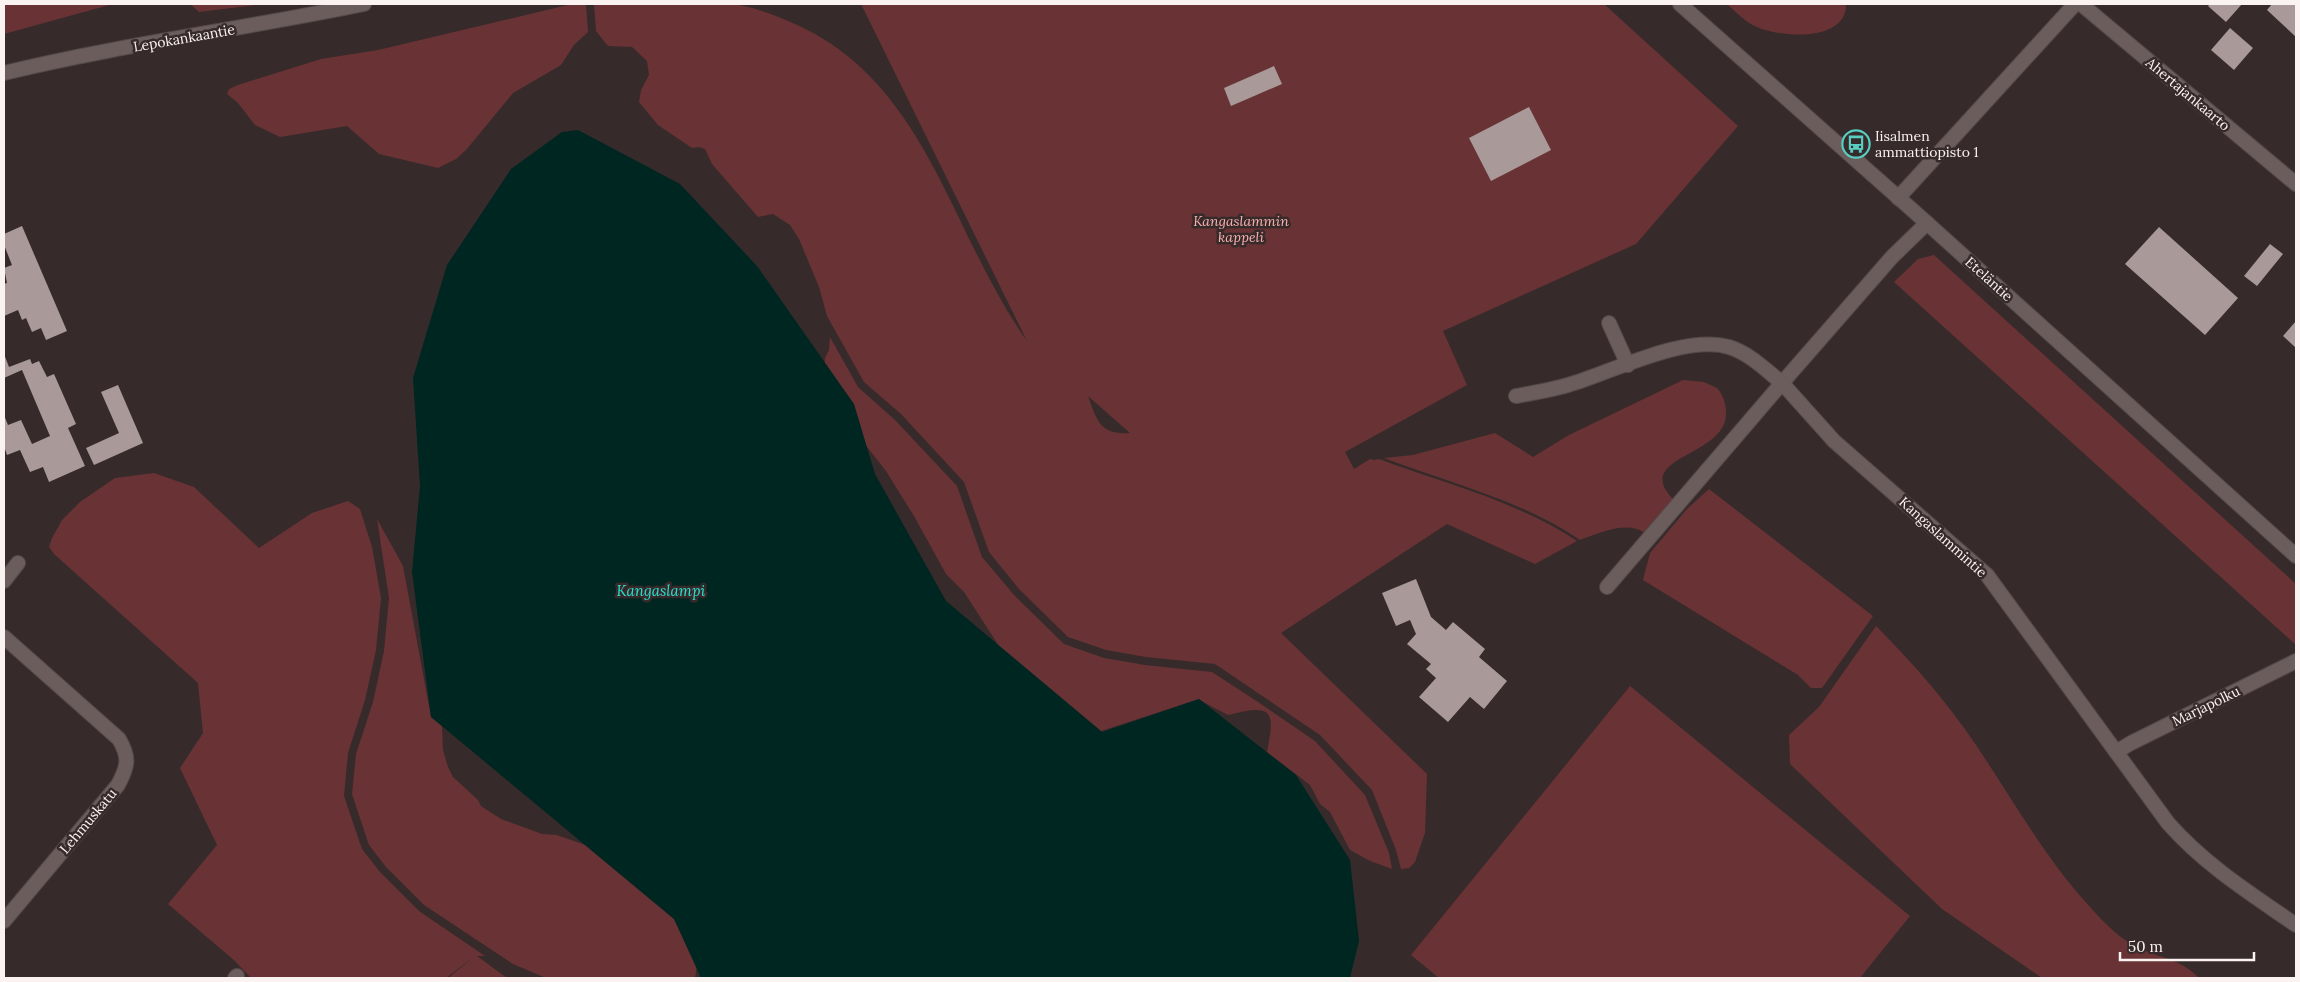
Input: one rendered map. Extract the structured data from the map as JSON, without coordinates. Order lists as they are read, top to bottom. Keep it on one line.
{"streets":{"street":["Lepokankaantie","Ahertajankaarto","Eteläntie","Kangaslammintie","Marjapolku","Lehmuskatu"]},"crossings":[["Kangaslammintie","Marjapolku"]],"water":["Kangaslampi"],"parks":["Kangaslammin kappeli"],"places":{"bus stop":["Iisalmen ammattiopisto 1"]},"scale_bar":"50 m"}
